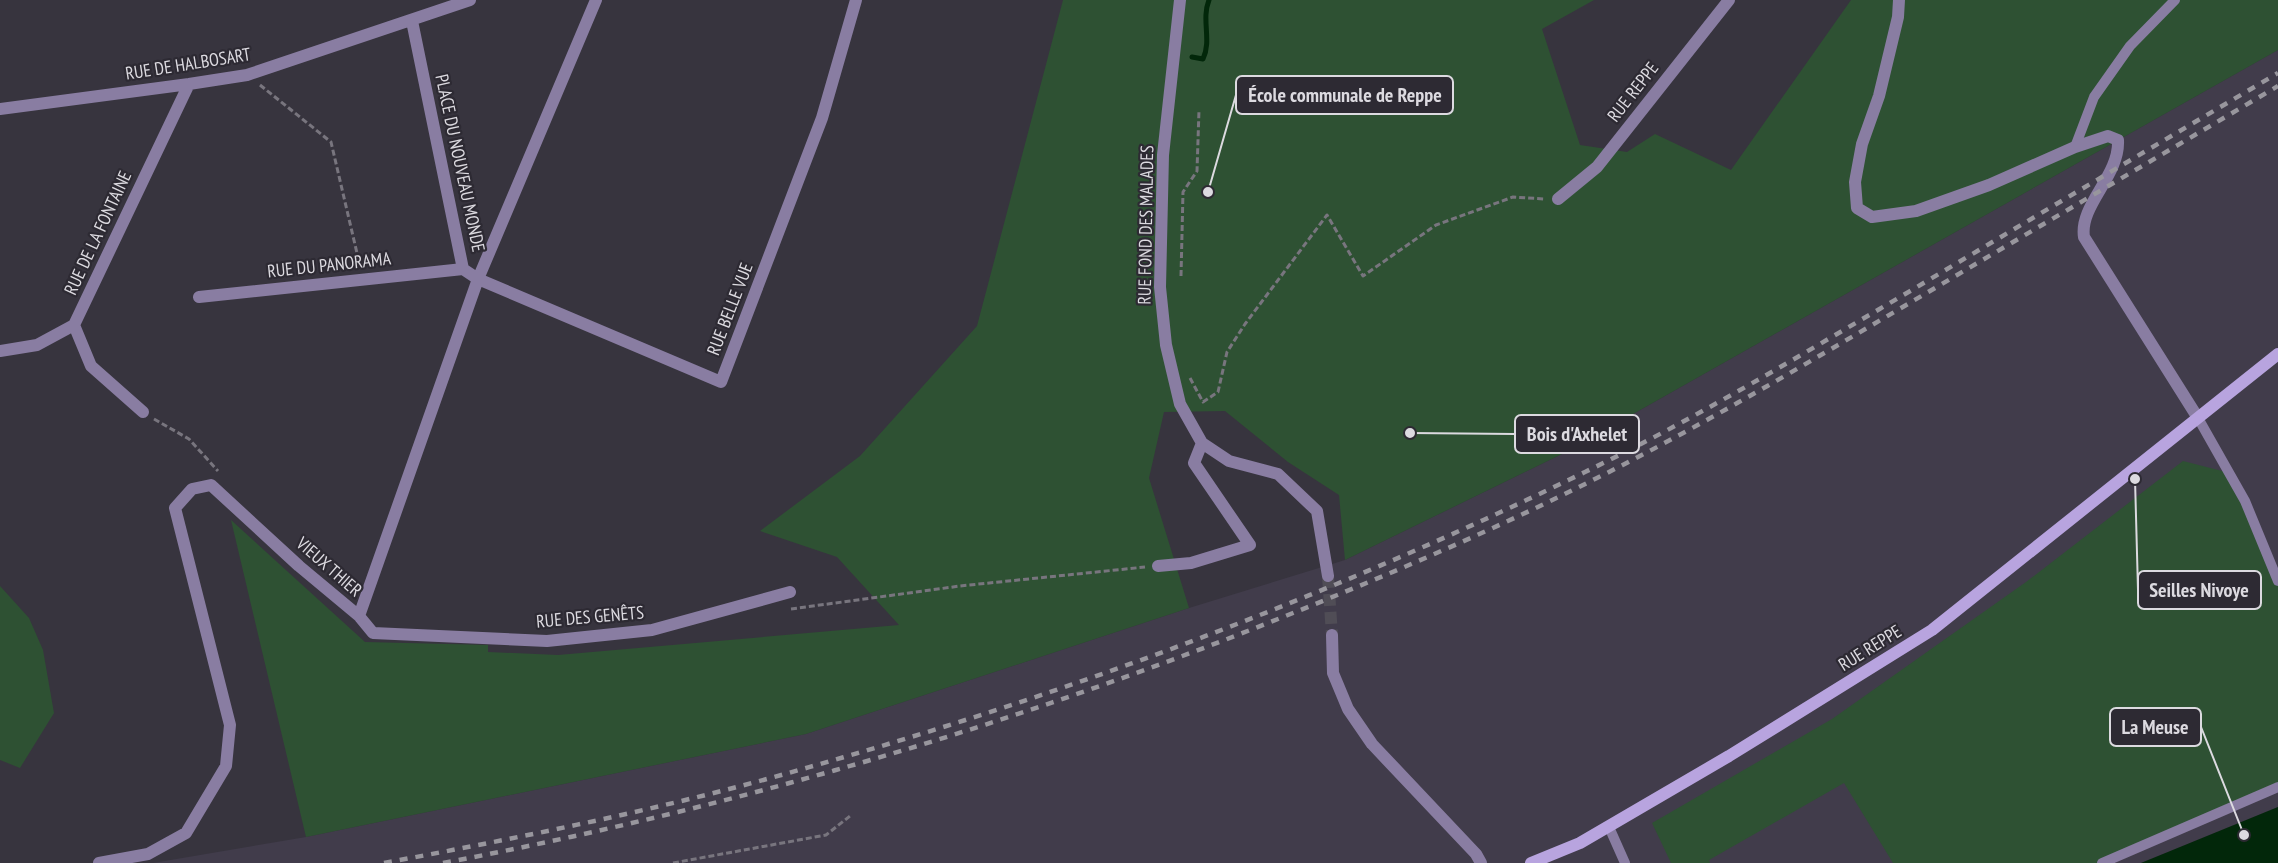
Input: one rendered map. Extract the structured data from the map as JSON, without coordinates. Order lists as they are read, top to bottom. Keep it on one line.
{"streets":{"main road":["RUE REPPE"],"street":["RUE DE HALBOSART","PLACE DU NOUVEAU MONDE","RUE FOND DES MALADES","RUE DE LA FONTAINE","RUE DU PANORAMA","RUE BELLE VUE","VIEUX THIER","RUE DES GENÊTS"]},"crossings":[["RUE DE HALBOSART","PLACE DU NOUVEAU MONDE"],["RUE DE HALBOSART","RUE DE LA FONTAINE"],["PLACE DU NOUVEAU MONDE","RUE DU PANORAMA"],["PLACE DU NOUVEAU MONDE","RUE BELLE VUE"],["PLACE DU NOUVEAU MONDE","VIEUX THIER"],["RUE BELLE VUE","VIEUX THIER"],["VIEUX THIER","RUE DES GENÊTS"]],"places":["École communale de Reppe","Bois d'Axhelet","Seilles Nivoye","La Meuse"]}
